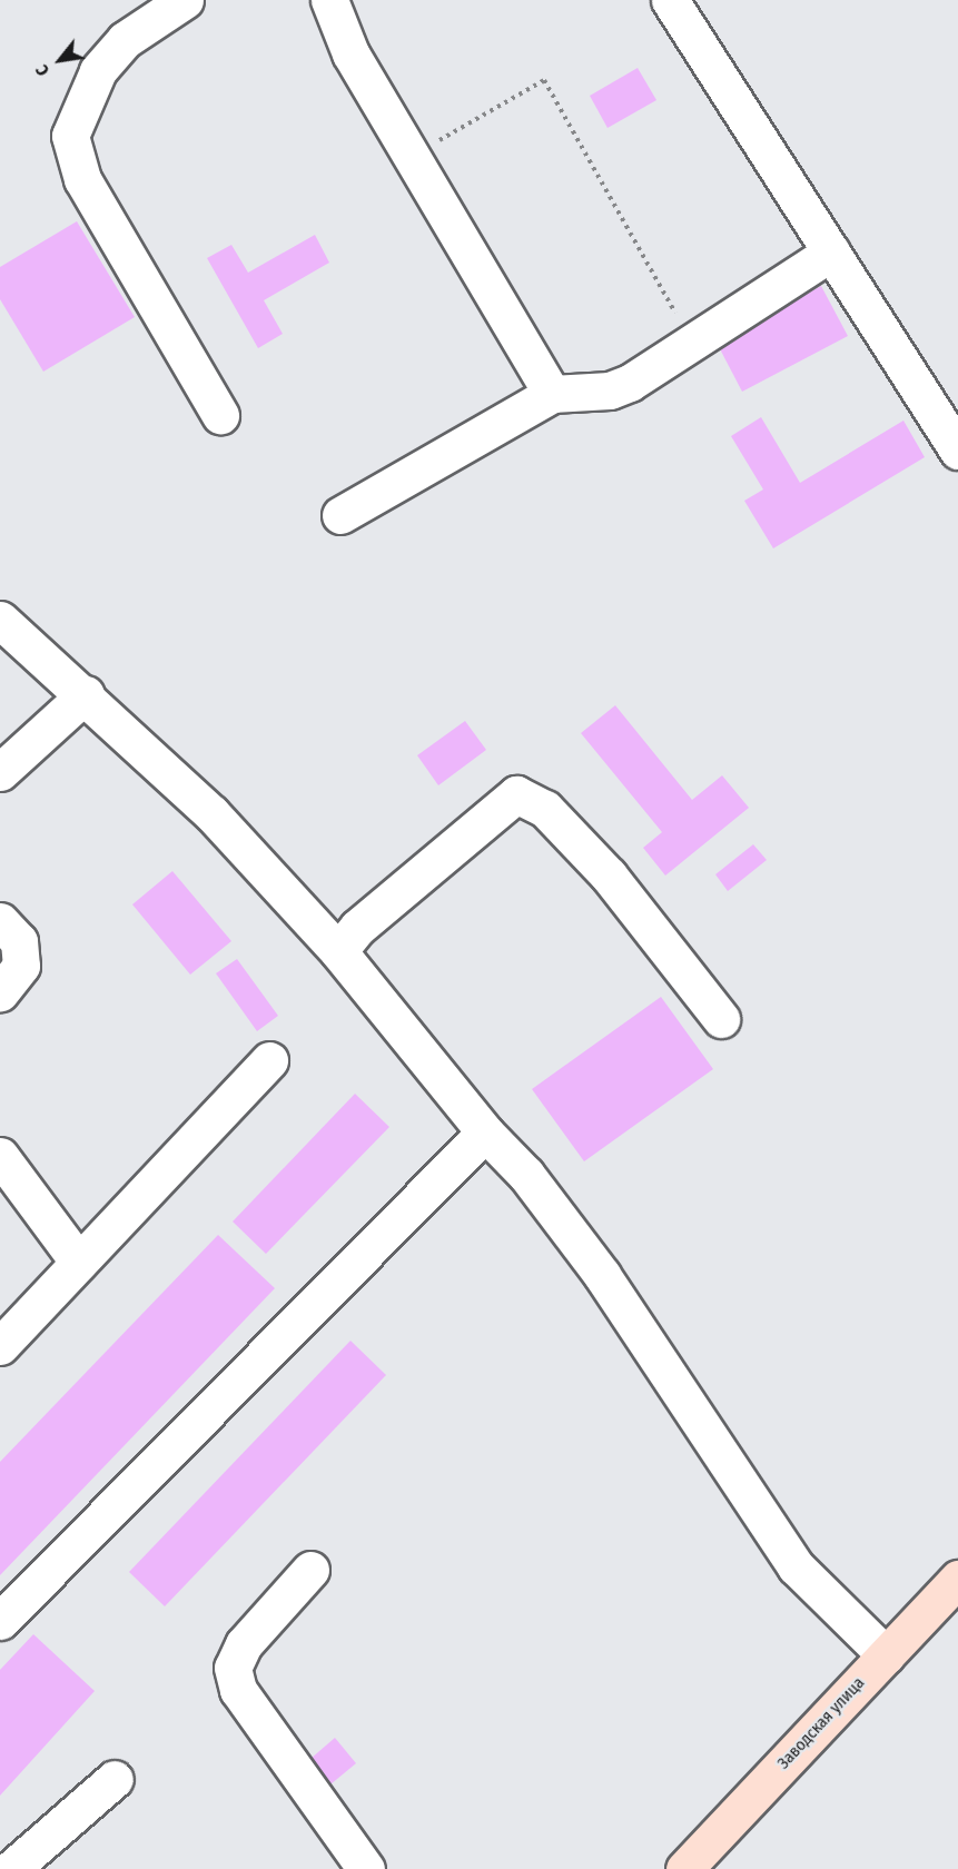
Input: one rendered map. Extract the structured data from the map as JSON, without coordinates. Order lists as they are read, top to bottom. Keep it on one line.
{"streets":{"main road":["Заводская улица"]},"north":"bottom left"}
